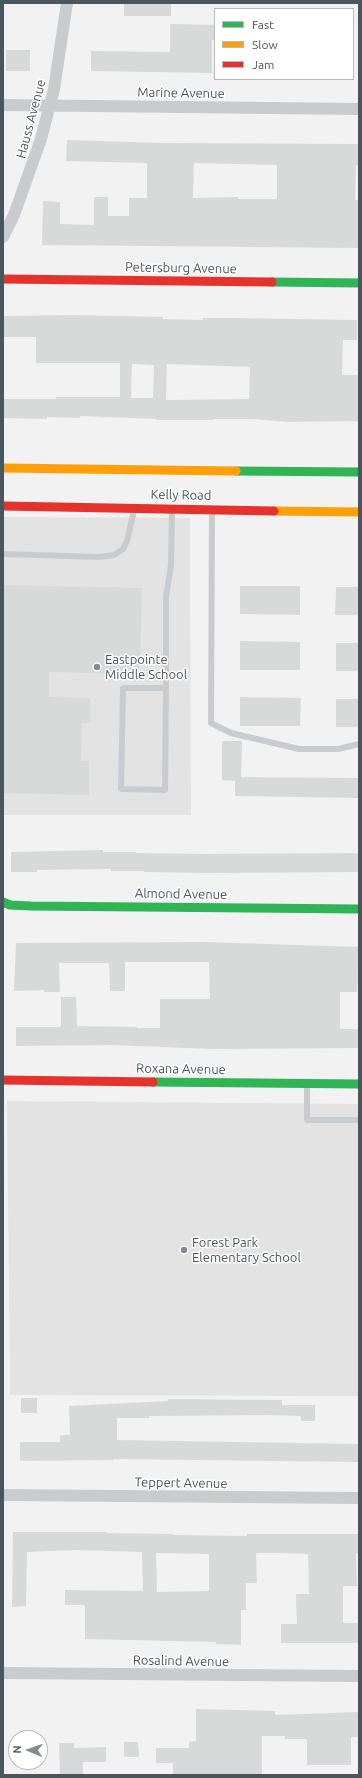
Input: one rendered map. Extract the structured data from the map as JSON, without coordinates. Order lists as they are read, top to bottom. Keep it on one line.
{"streets":{"street":["Marine Avenue","Hauss Avenue","Petersburg Avenue","Kelly Road","Almond Avenue","Roxana Avenue","Teppert Avenue","Rosalind Avenue"]},"crossings":[["Marine Avenue","Hauss Avenue"]],"places":["Eastpointe Middle School","Forest Park Elementary School"],"legend":["Fast","Slow","Jam"],"north":"left"}
